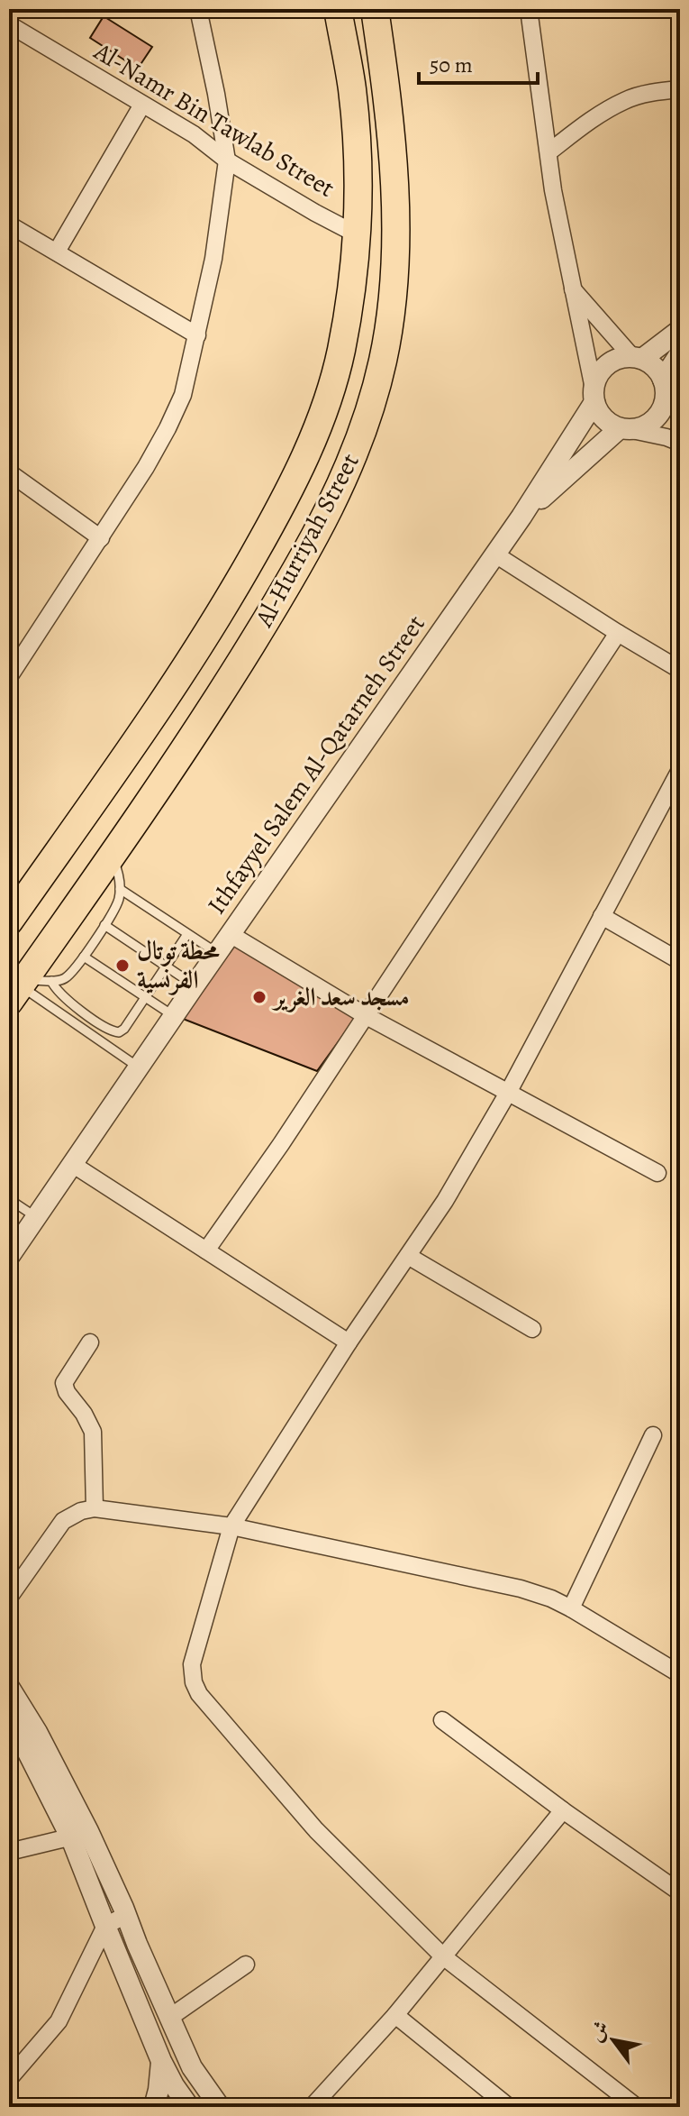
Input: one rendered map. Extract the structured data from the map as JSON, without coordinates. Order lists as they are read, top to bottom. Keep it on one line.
{"streets":{"highway":["Al-Hurriyah Street"],"street":["Al-Namr Bin Tawlab Street","Ithfayyel Salem Al-Qatarneh Street"]},"crossings":[["Al-Namr Bin Tawlab Street","Al-Hurriyah Street"]],"places":["محطة توتال الفرنسية","مسجد سعد الغرير"],"scale_bar":"50 m","north":"top left"}
